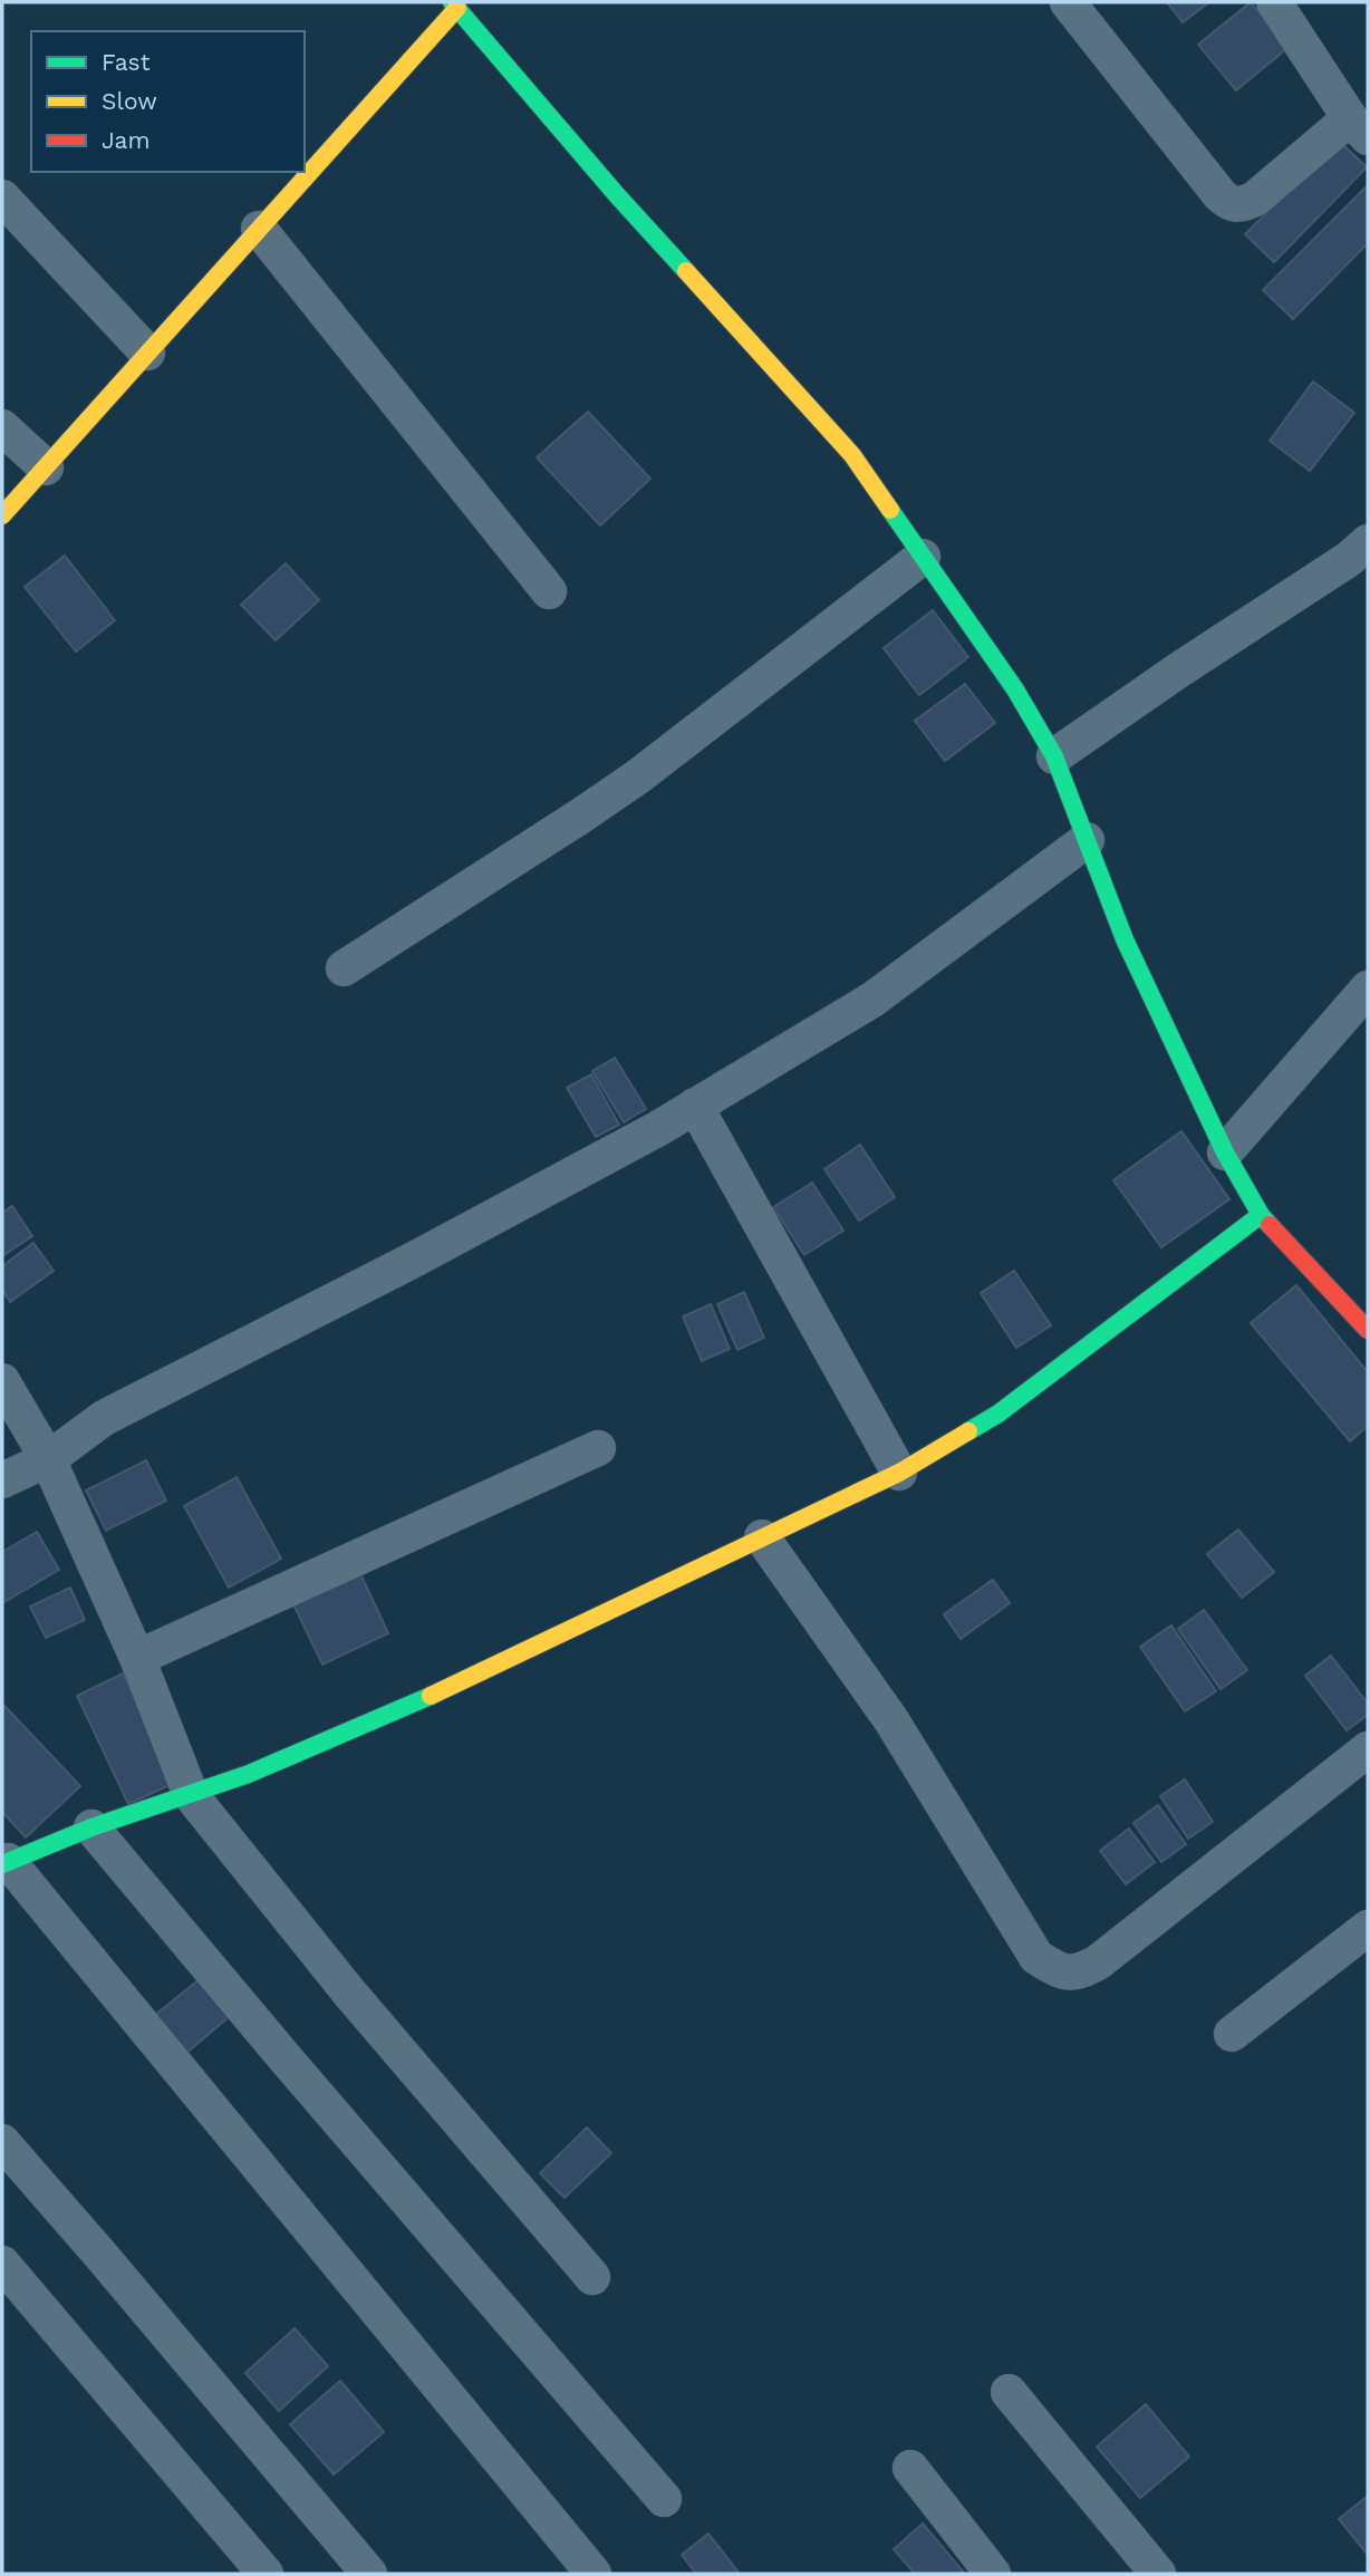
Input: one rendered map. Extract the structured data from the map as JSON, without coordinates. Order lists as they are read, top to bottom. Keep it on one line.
{"legend":["Fast","Slow","Jam"]}
